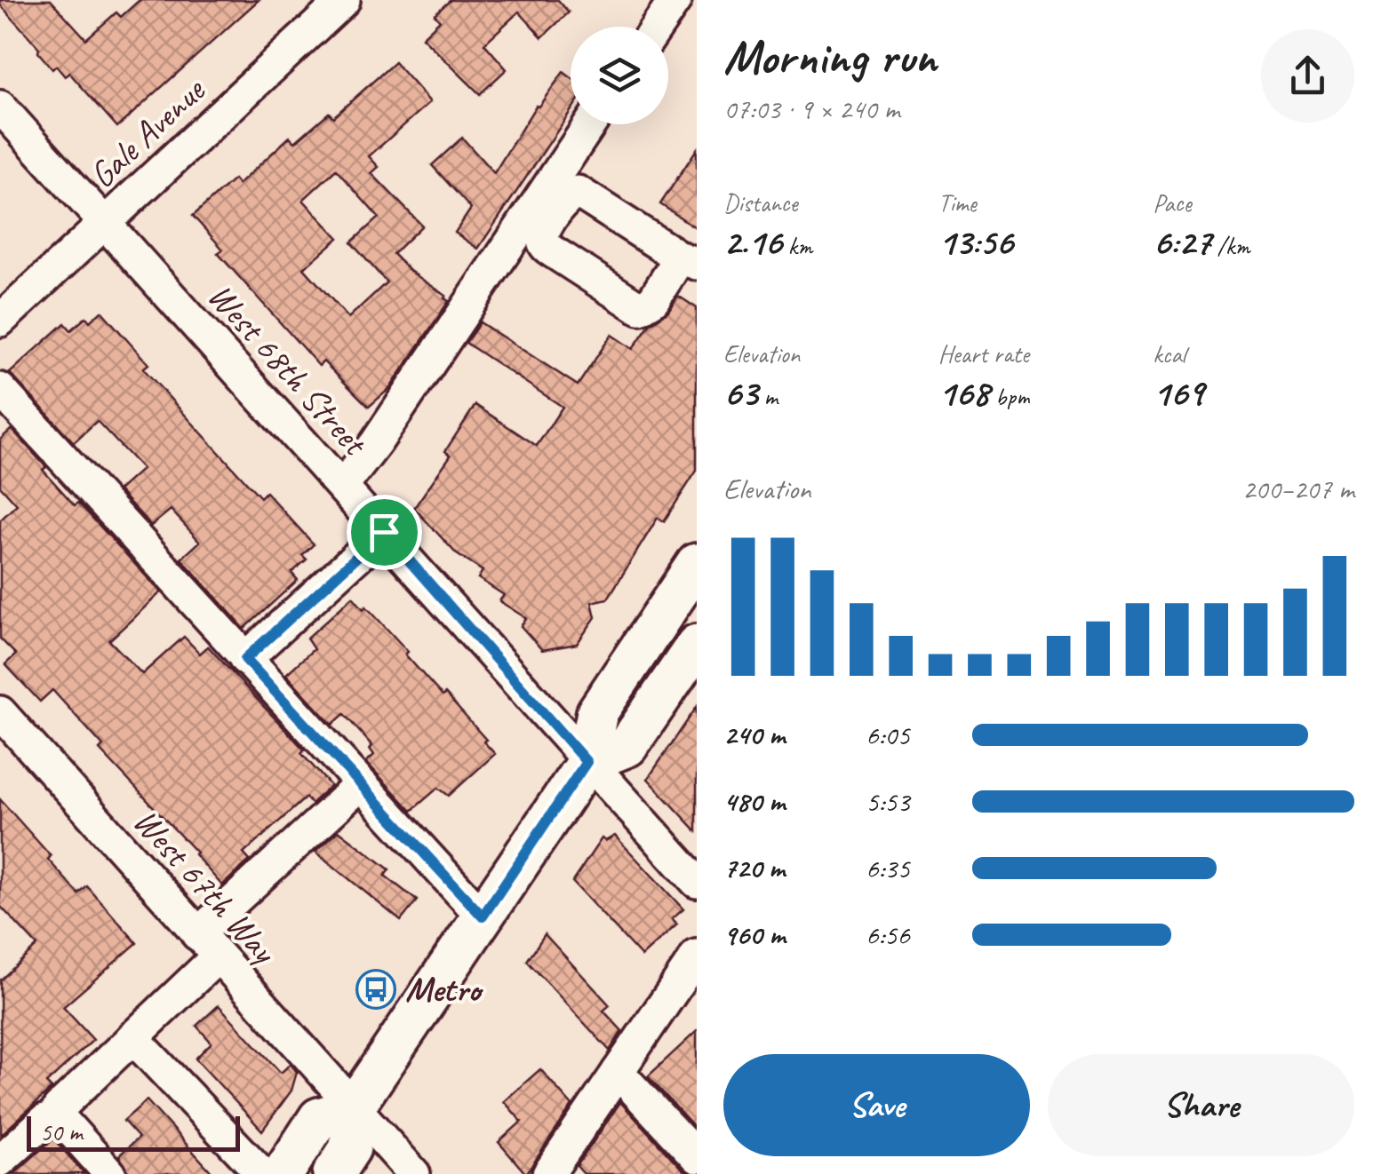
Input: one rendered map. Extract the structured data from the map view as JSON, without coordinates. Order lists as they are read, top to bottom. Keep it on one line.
{"streets":{"street":["Gale Avenue","West 68th Street","West 67th Way"]},"crossings":[["Gale Avenue","West 68th Street"]],"places":{"bus stop":["Metro"]},"scale_bar":"50 m","page":{"heading":["Morning run","07:03 · 9 × 240 m"],"stats":[["Distance","2.16 km"],["Time","13:56"],["Pace","6:27 /km"],["Elevation","63 m"],["Heart rate","168 bpm"],["kcal","169"]],"chart":["Elevation","200–207 m"],"list":[{"name":"240 m","note":"6:05"},{"name":"480 m","note":"5:53"},{"name":"720 m","note":"6:35"},{"name":"960 m","note":"6:56"}],"buttons":["Save","Share"],"scale":"50 m"}}
